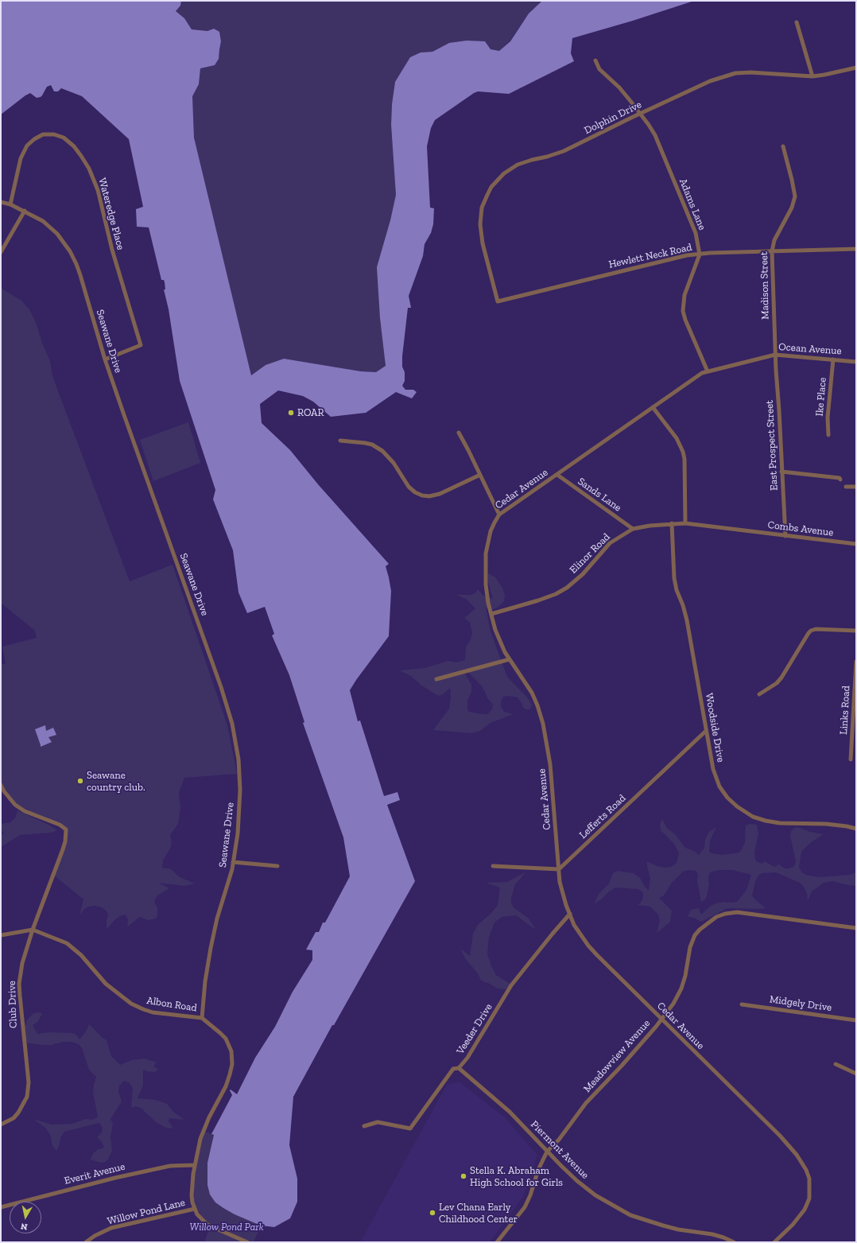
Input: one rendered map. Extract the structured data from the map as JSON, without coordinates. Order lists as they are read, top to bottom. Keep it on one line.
{"streets":{"street":["Dolphin Drive","Adams Lane","Wateredge Place","Hewlett Neck Road","Madison Street","Seawane Drive","Ocean Avenue","Ike Place","East Prospect Street","Cedar Avenue","Sands Lane","Combs Avenue","Elinor Road","Links Road","Woodside Drive","Lefferts Road","Midgely Drive","Club Drive","Albon Road","Veeder Drive","Meadowview Avenue","Piermont Avenue","Everit Avenue","Willow Pond Lane"]},"crossings":[["Dolphin Drive","Adams Lane"],["Dolphin Drive","Hewlett Neck Road"],["Adams Lane","Hewlett Neck Road"],["Wateredge Place","Seawane Drive"],["Hewlett Neck Road","Madison Street"],["Madison Street","Ocean Avenue"],["Madison Street","East Prospect Street"],["Seawane Drive","Albon Road"],["Ocean Avenue","Ike Place"],["Ocean Avenue","East Prospect Street"],["Ocean Avenue","Cedar Avenue"],["East Prospect Street","Combs Avenue"],["Cedar Avenue","Sands Lane"],["Cedar Avenue","Elinor Road"],["Cedar Avenue","Lefferts Road"],["Cedar Avenue","Veeder Drive"],["Cedar Avenue","Meadowview Avenue"],["Sands Lane","Elinor Road"],["Combs Avenue","Elinor Road"],["Elinor Road","Woodside Drive"],["Woodside Drive","Lefferts Road"],["Club Drive","Albon Road"],["Albon Road","Everit Avenue"],["Albon Road","Willow Pond Lane"],["Veeder Drive","Piermont Avenue"],["Meadowview Avenue","Piermont Avenue"]],"parks":["Willow Pond Park"],"places":["ROAR","Seawane country club.","Stella K. Abraham High School for Girls","Lev Chana Early Childhood Center"],"north":"bottom"}
